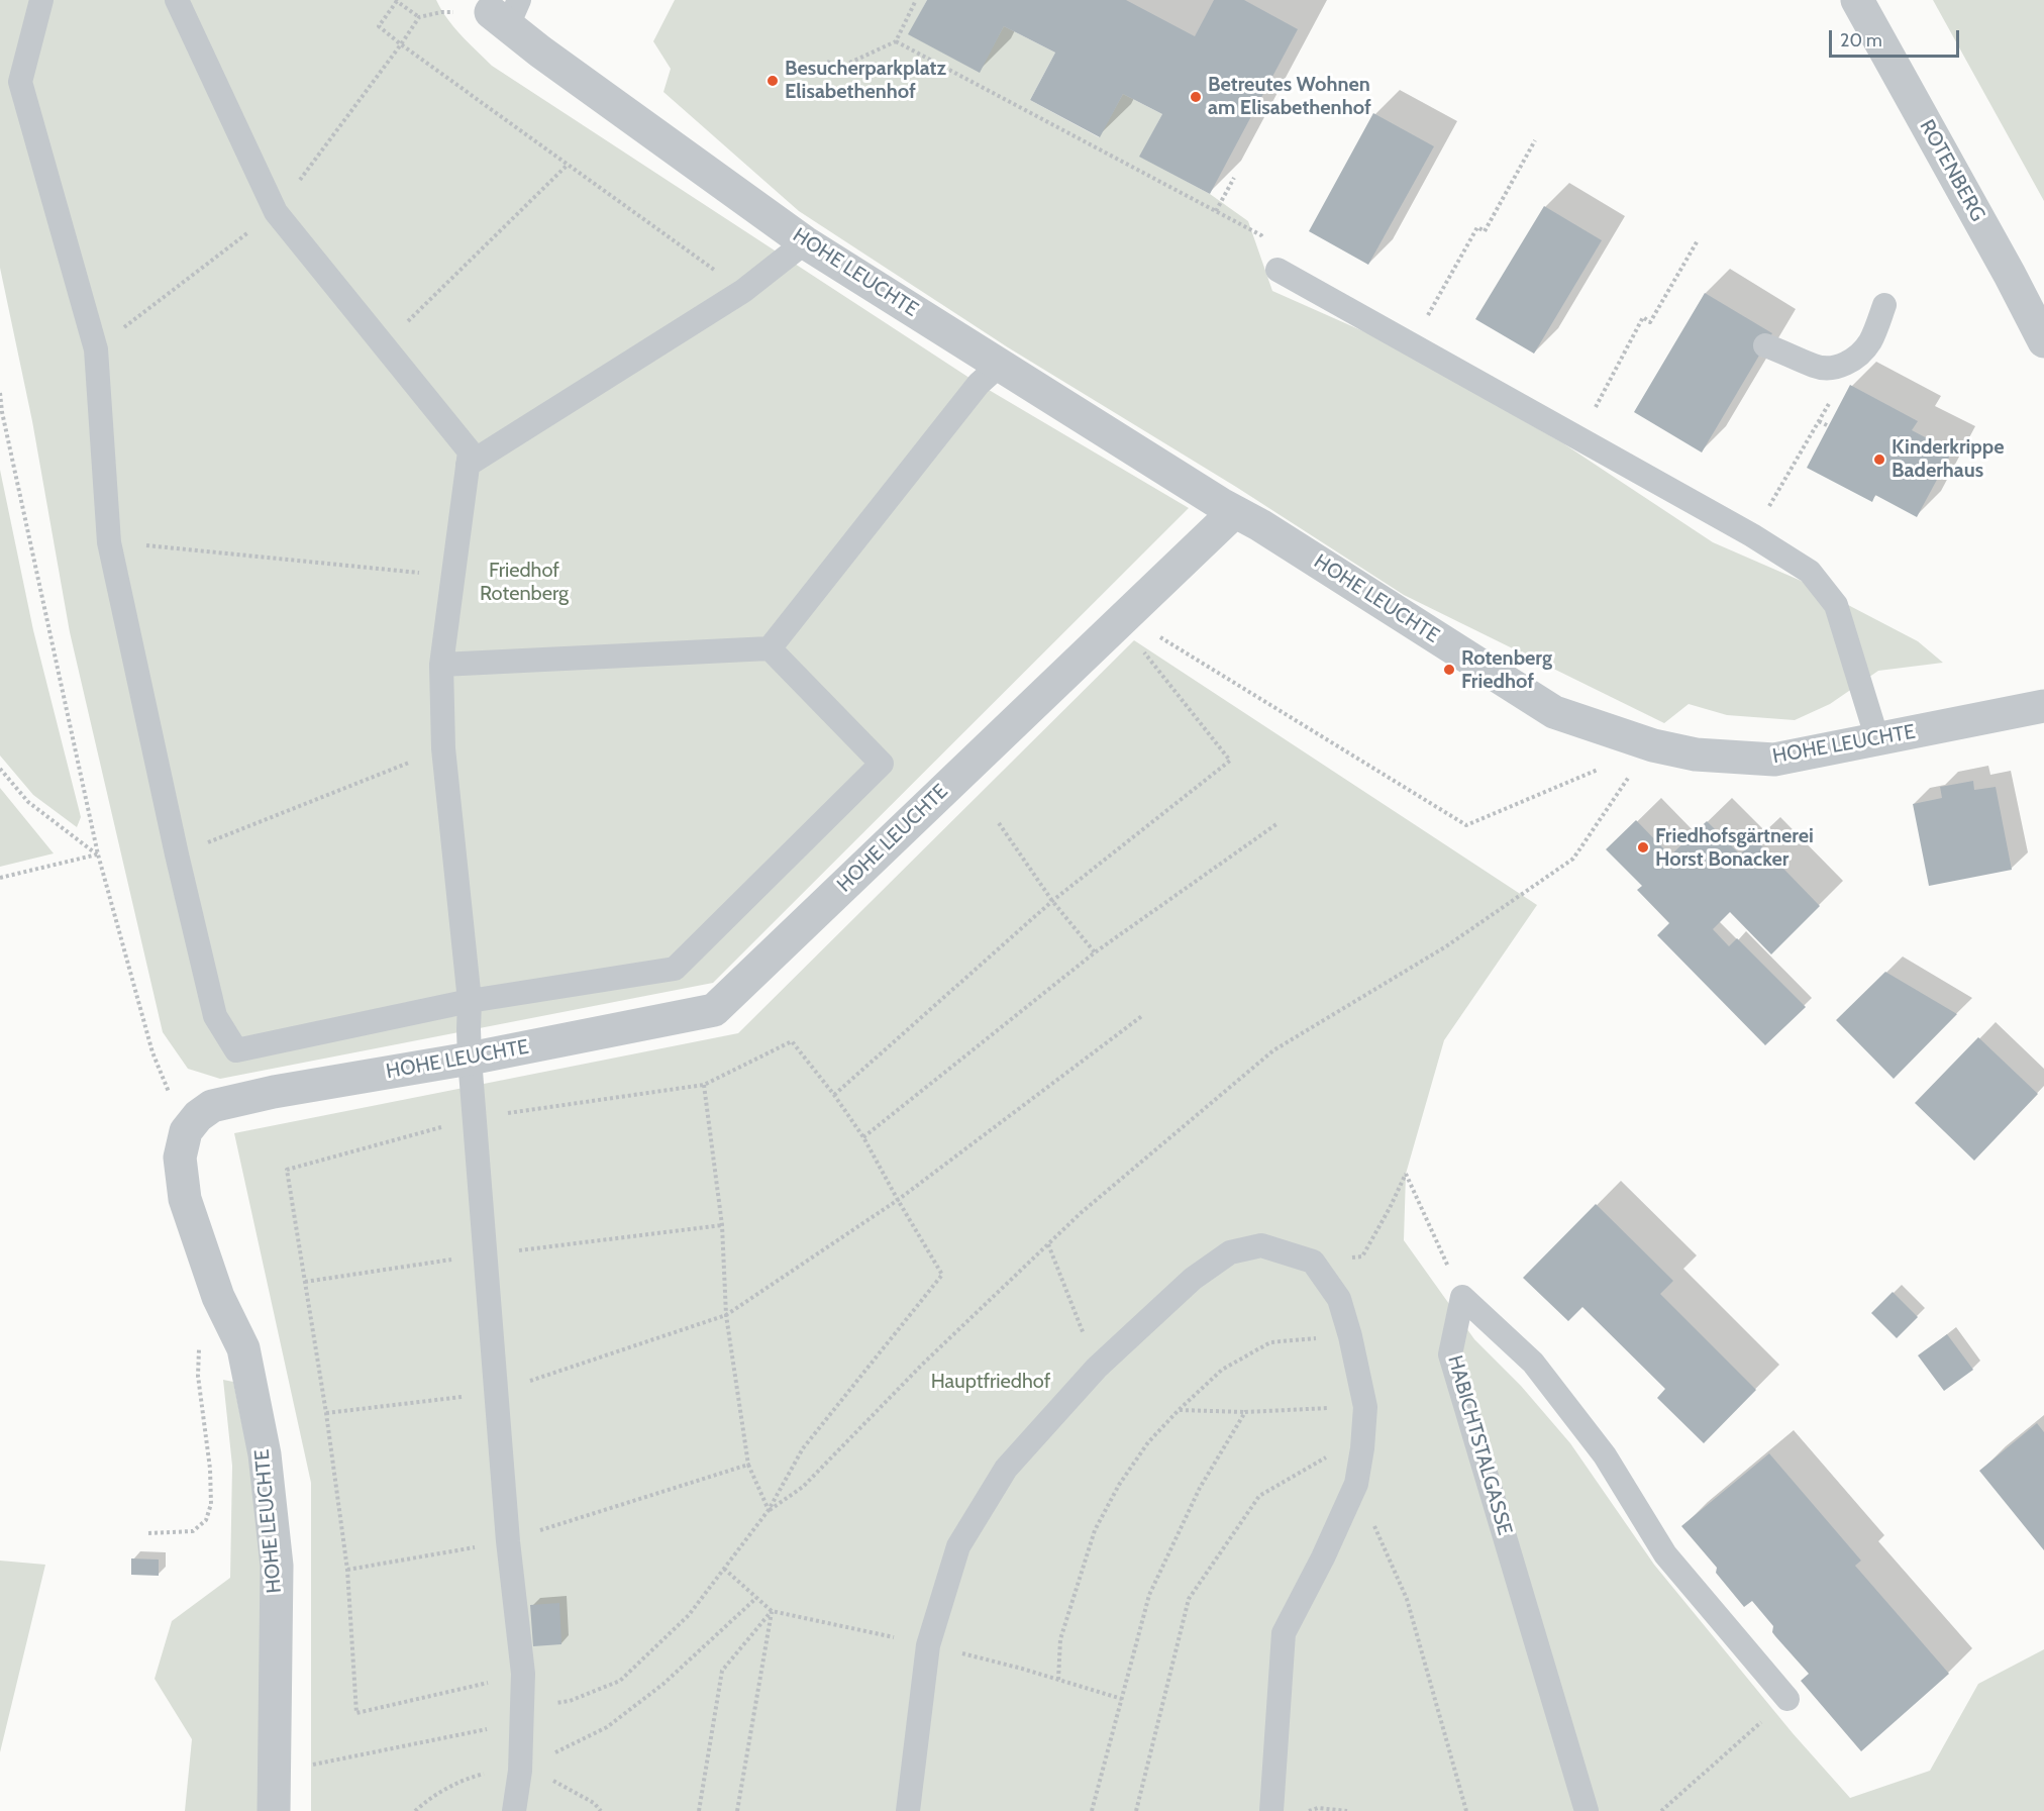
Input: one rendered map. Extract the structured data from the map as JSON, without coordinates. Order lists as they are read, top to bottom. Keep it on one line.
{"streets":{"street":["ROTENBERG","HOHE LEUCHTE"],"lane":["HABICHTSTALGASSE"]},"parks":["Friedhof Rotenberg","Hauptfriedhof"],"places":["Besucherparkplatz Elisabethenhof","Betreutes Wohnen am Elisabethenhof","Kinderkrippe Baderhaus","Rotenberg Friedhof","Friedhofsgärtnerei Horst Bonacker"],"scale_bar":"20 m"}
